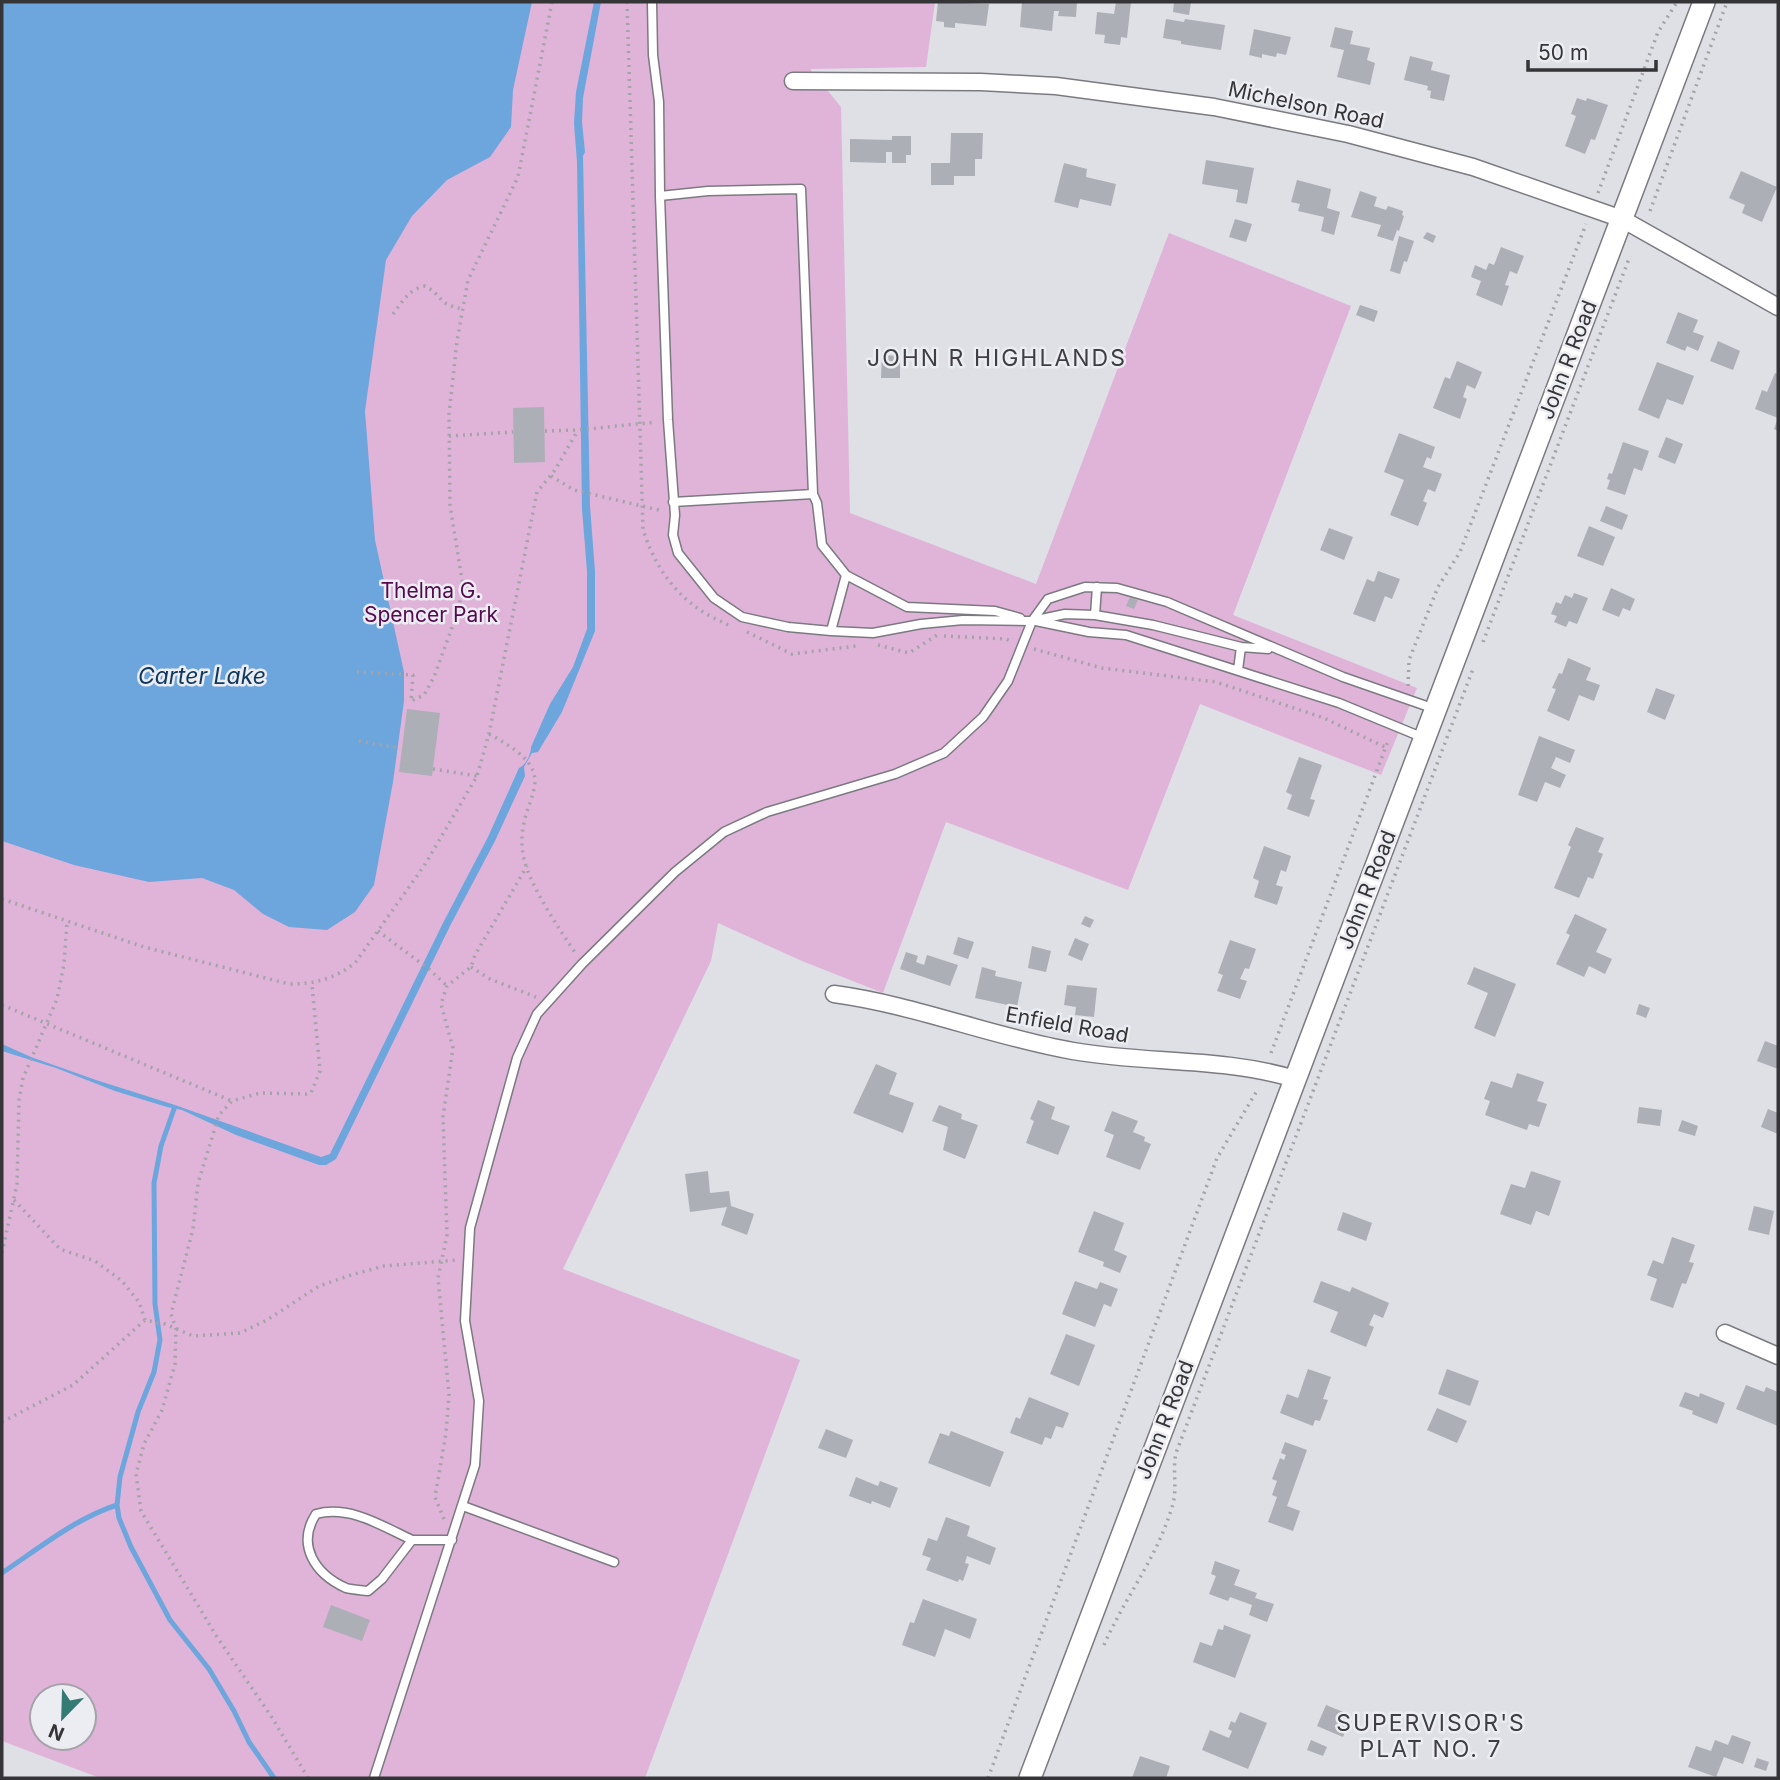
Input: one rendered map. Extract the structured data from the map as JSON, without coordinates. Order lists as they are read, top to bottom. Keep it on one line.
{"streets":{"main road":["John R Road"],"street":["Michelson Road","Enfield Road"]},"crossings":[["Michelson Road","John R Road"],["John R Road","Enfield Road"]],"districts":["JOHN R HIGHLANDS","SUPERVISOR'S PLAT NO. 7"],"water":["Carter Lake"],"parks":["Thelma G. Spencer Park"],"scale_bar":"50 m","north":"bottom left"}
